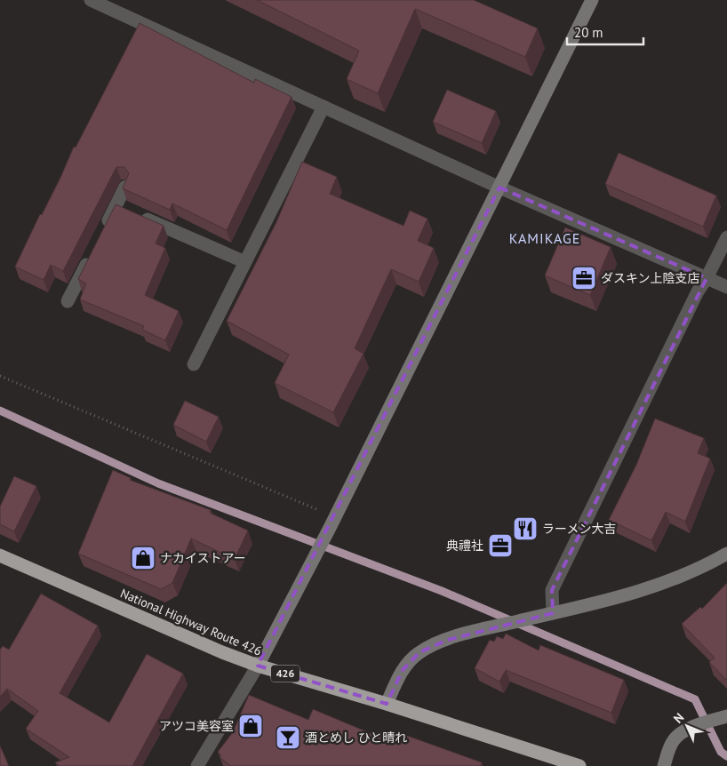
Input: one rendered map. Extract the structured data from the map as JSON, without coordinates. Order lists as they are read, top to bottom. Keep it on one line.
{"streets":{"highway":["National Highway Route 426","426"]},"districts":["KAMIKAGE"],"places":{"office":["ダスキン上陰支店","典禮社"],"restaurant":["ラーメン大吉"],"shop":["ナカイストアー","アツコ美容室"],"bar":["酒とめし ひと晴れ"]},"scale_bar":"20 m","north":"top left"}
